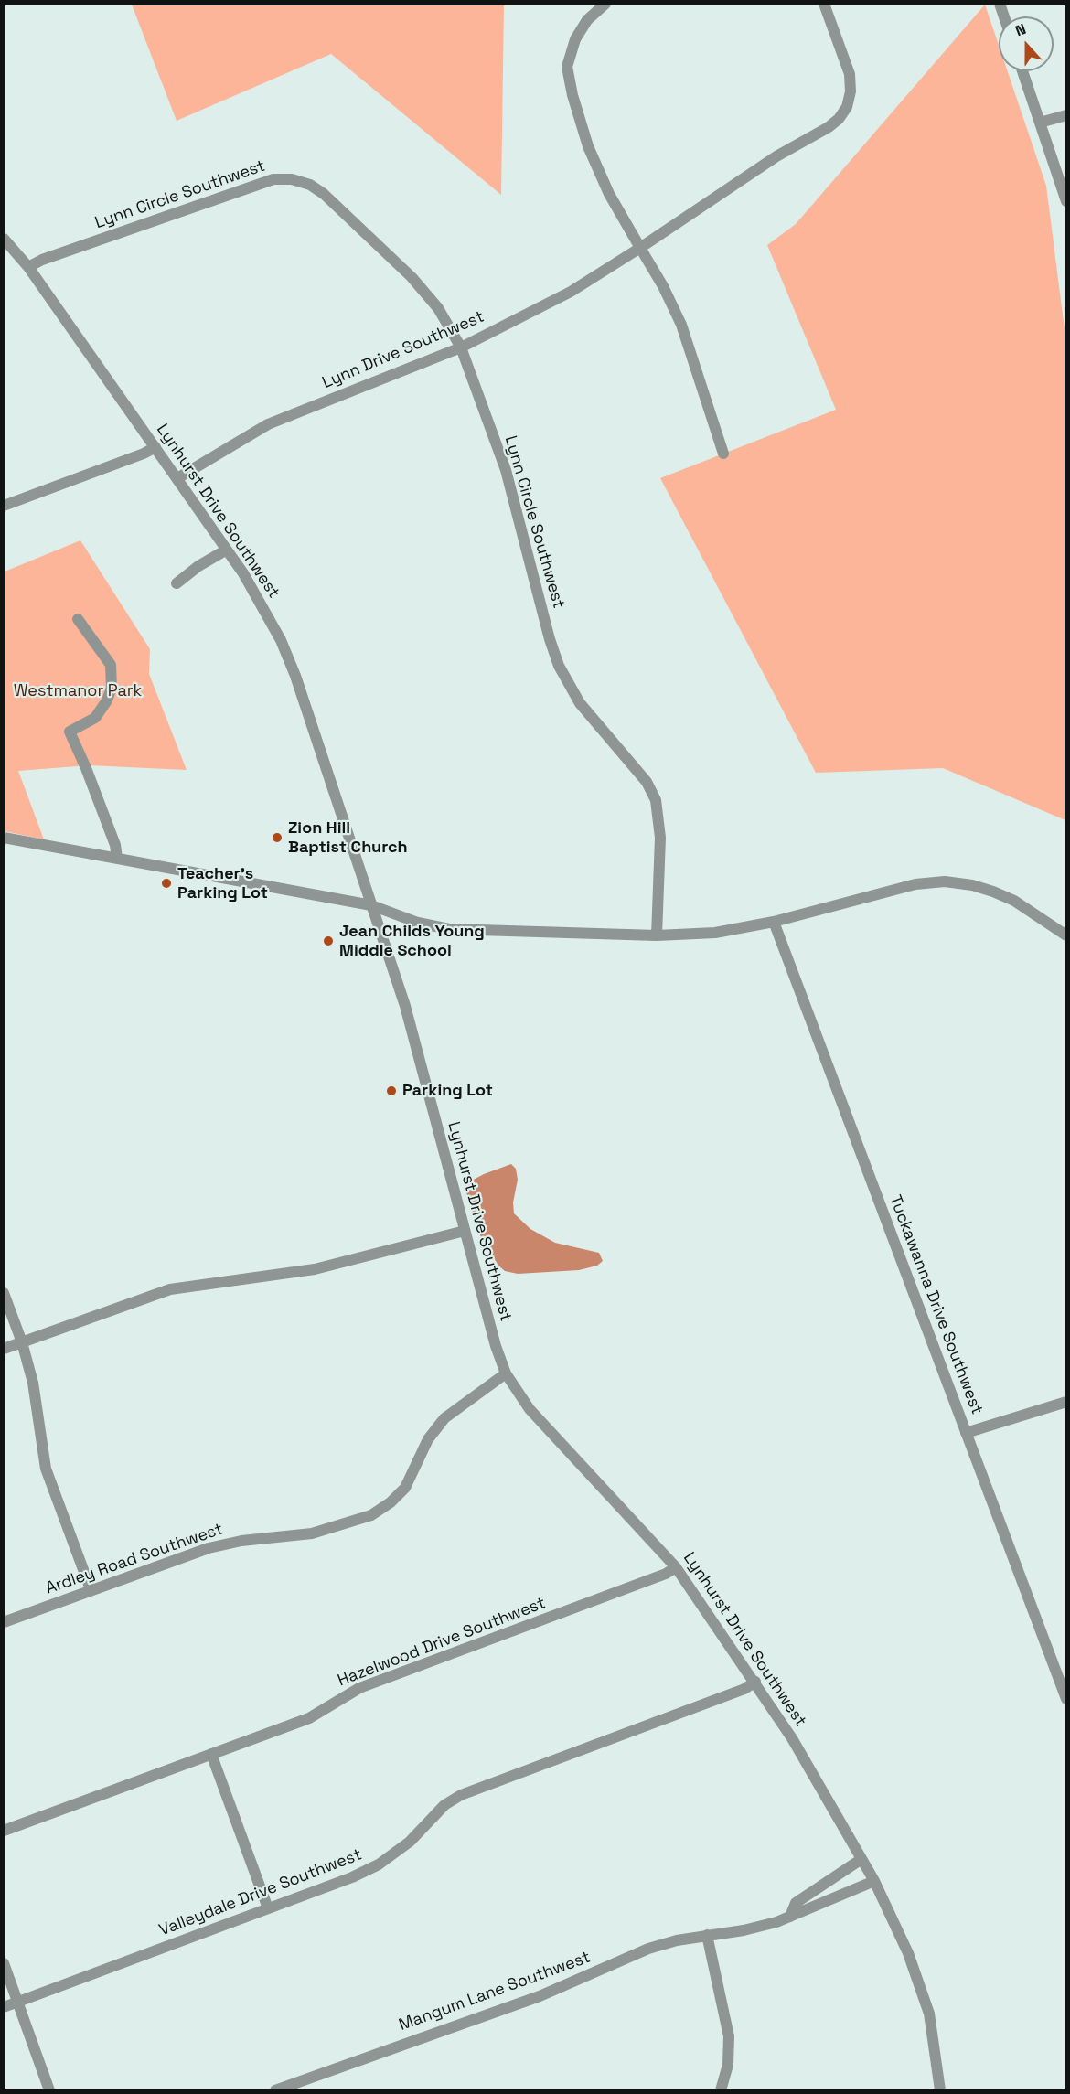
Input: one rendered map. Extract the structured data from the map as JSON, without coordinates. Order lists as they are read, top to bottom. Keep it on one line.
{"streets":{"street":["Lynn Circle Southwest","Lynn Drive Southwest","Lynhurst Drive Southwest","Tuckawanna Drive Southwest","Ardley Road Southwest","Hazelwood Drive Southwest","Valleydale Drive Southwest","Mangum Lane Southwest"]},"crossings":[["Lynn Circle Southwest","Lynn Drive Southwest"],["Lynn Circle Southwest","Lynhurst Drive Southwest"],["Lynn Drive Southwest","Lynhurst Drive Southwest"],["Lynhurst Drive Southwest","Ardley Road Southwest"],["Lynhurst Drive Southwest","Hazelwood Drive Southwest"],["Lynhurst Drive Southwest","Valleydale Drive Southwest"],["Lynhurst Drive Southwest","Mangum Lane Southwest"]],"parks":["Westmanor Park"],"places":["Zion Hill Baptist Church","Teacher's Parking Lot","Jean Childs Young Middle School","Parking Lot"],"north":"top"}
